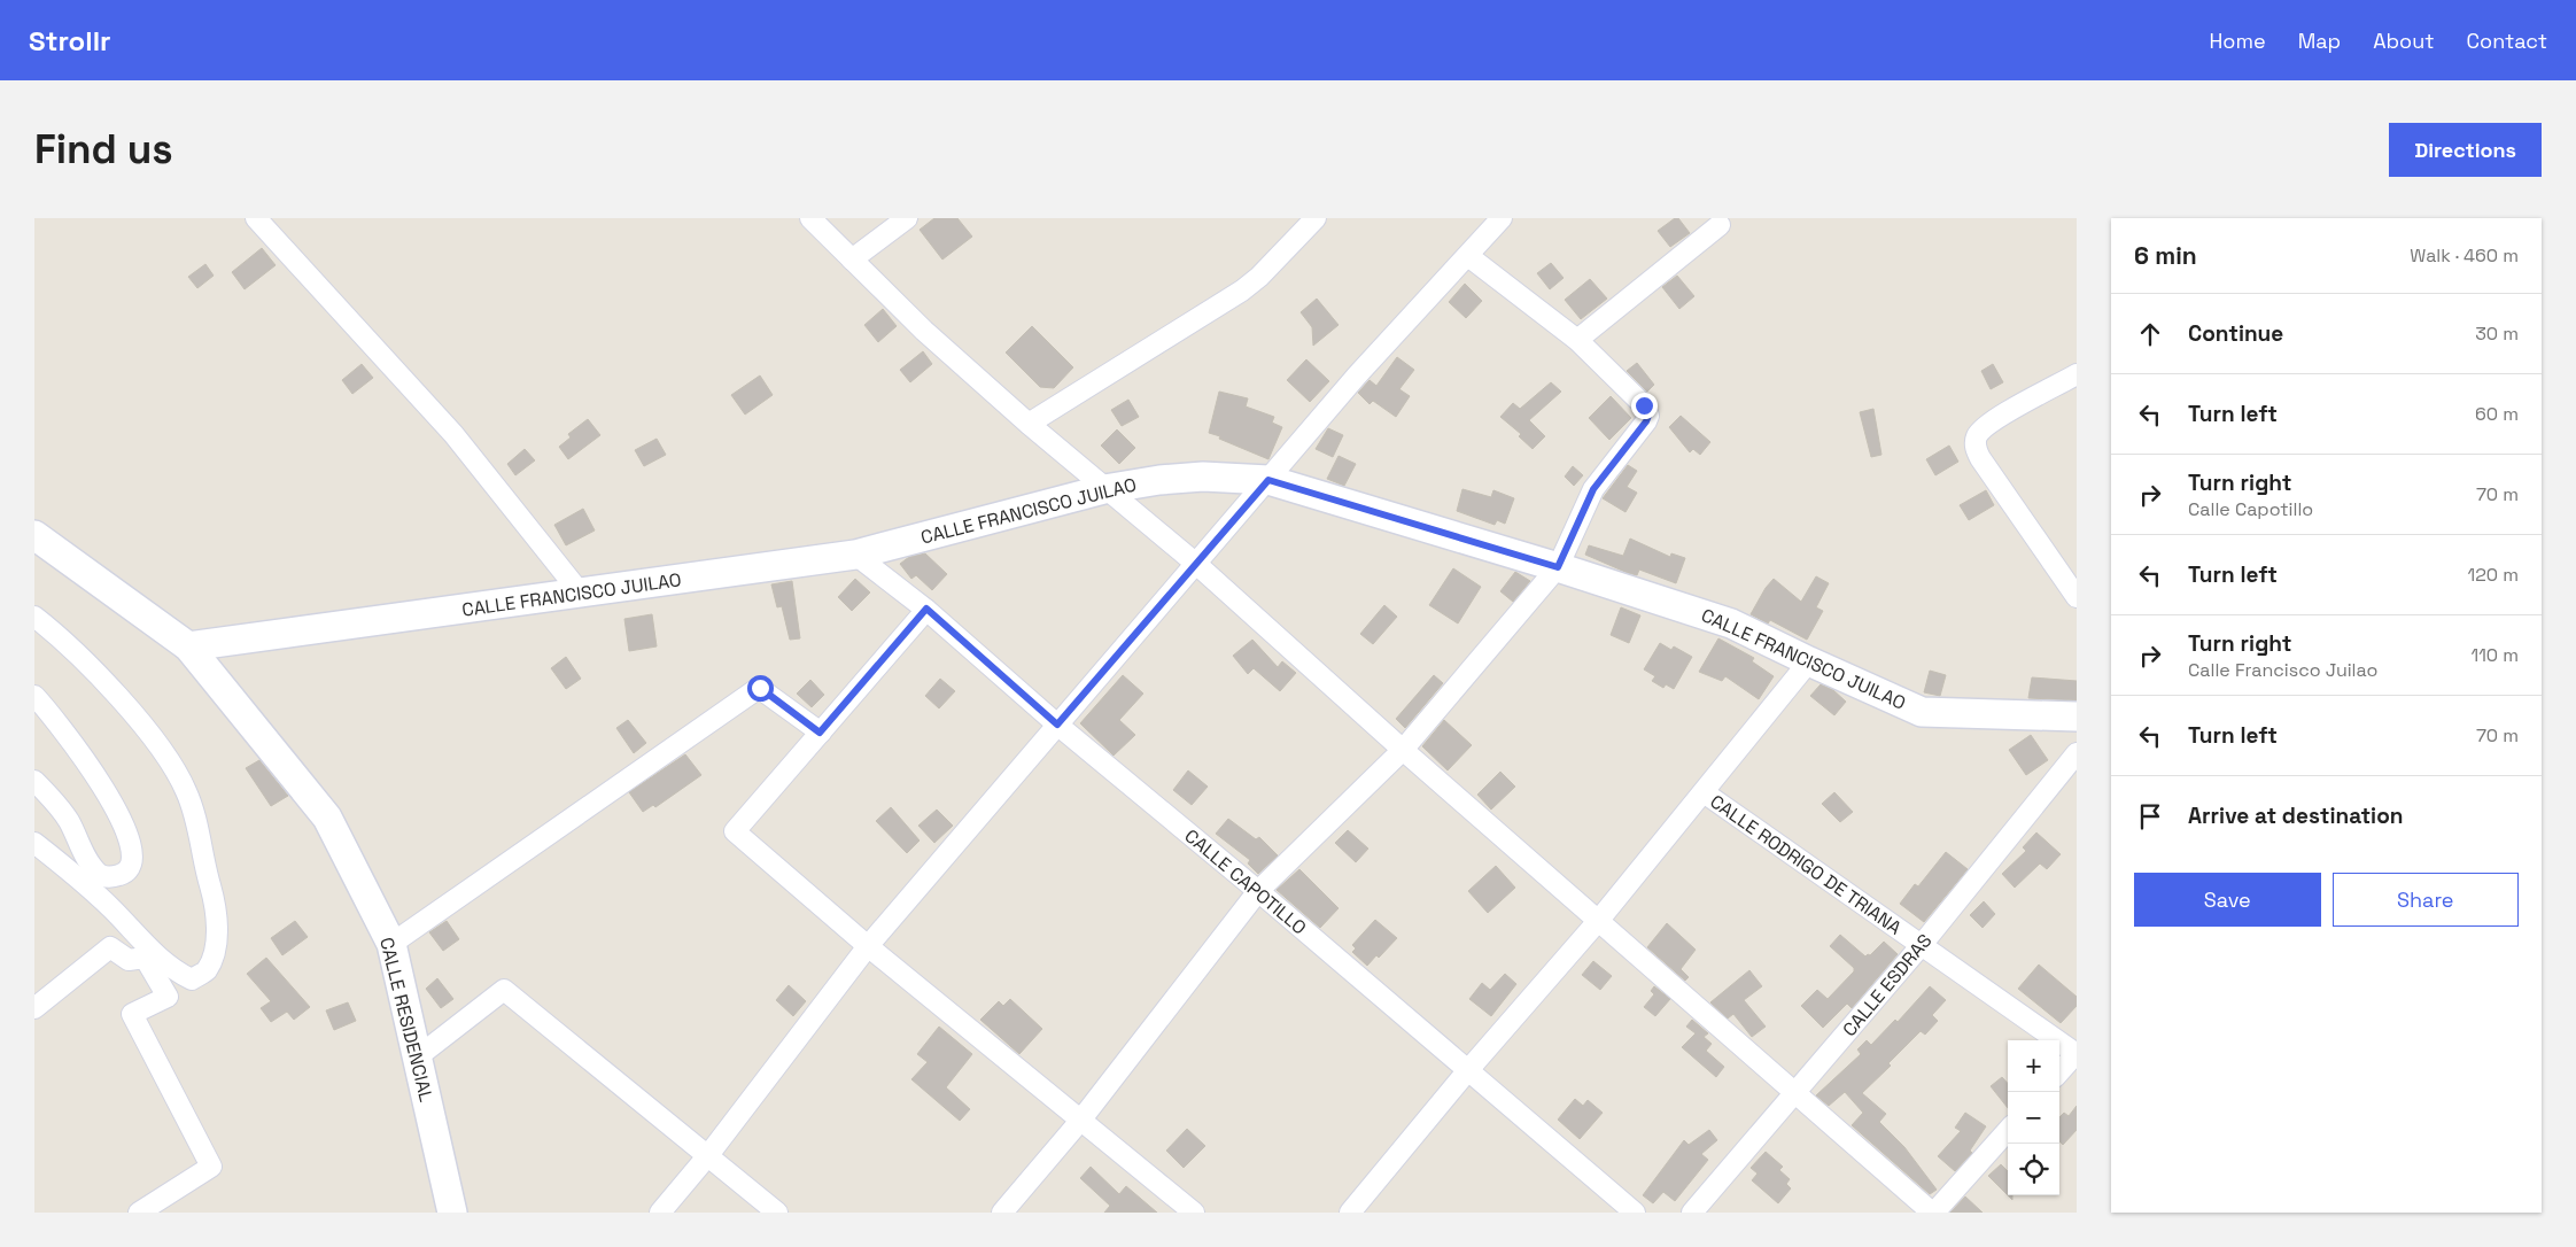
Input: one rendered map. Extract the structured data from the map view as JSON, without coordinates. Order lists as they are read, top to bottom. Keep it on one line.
{"streets":{"street":["CALLE FRANCISCO JUILAO","CALLE RODRIGO DE TRIANA","CALLE CAPOTILLO","CALLE ESDRAS","CALLE RESIDENCIAL"]},"crossings":[["CALLE FRANCISCO JUILAO","CALLE CAPOTILLO"],["CALLE FRANCISCO JUILAO","CALLE RESIDENCIAL"],["CALLE RODRIGO DE TRIANA","CALLE ESDRAS"]],"page":{"header":"Strollr","nav":["Home","Map","About","Contact"],"buttons":["Directions",["Save","Share"]],"title":"Find us","heading":["6 min","Walk · 460 m"],"list":[["Continue","30 m"],["Turn left","60 m"],["Turn right","Calle Capotillo","70 m"],["Turn left","120 m"],["Turn right","Calle Francisco Juilao","110 m"],["Turn left","70 m"],"Arrive at destination"],"map_buttons":["+","−"]}}
